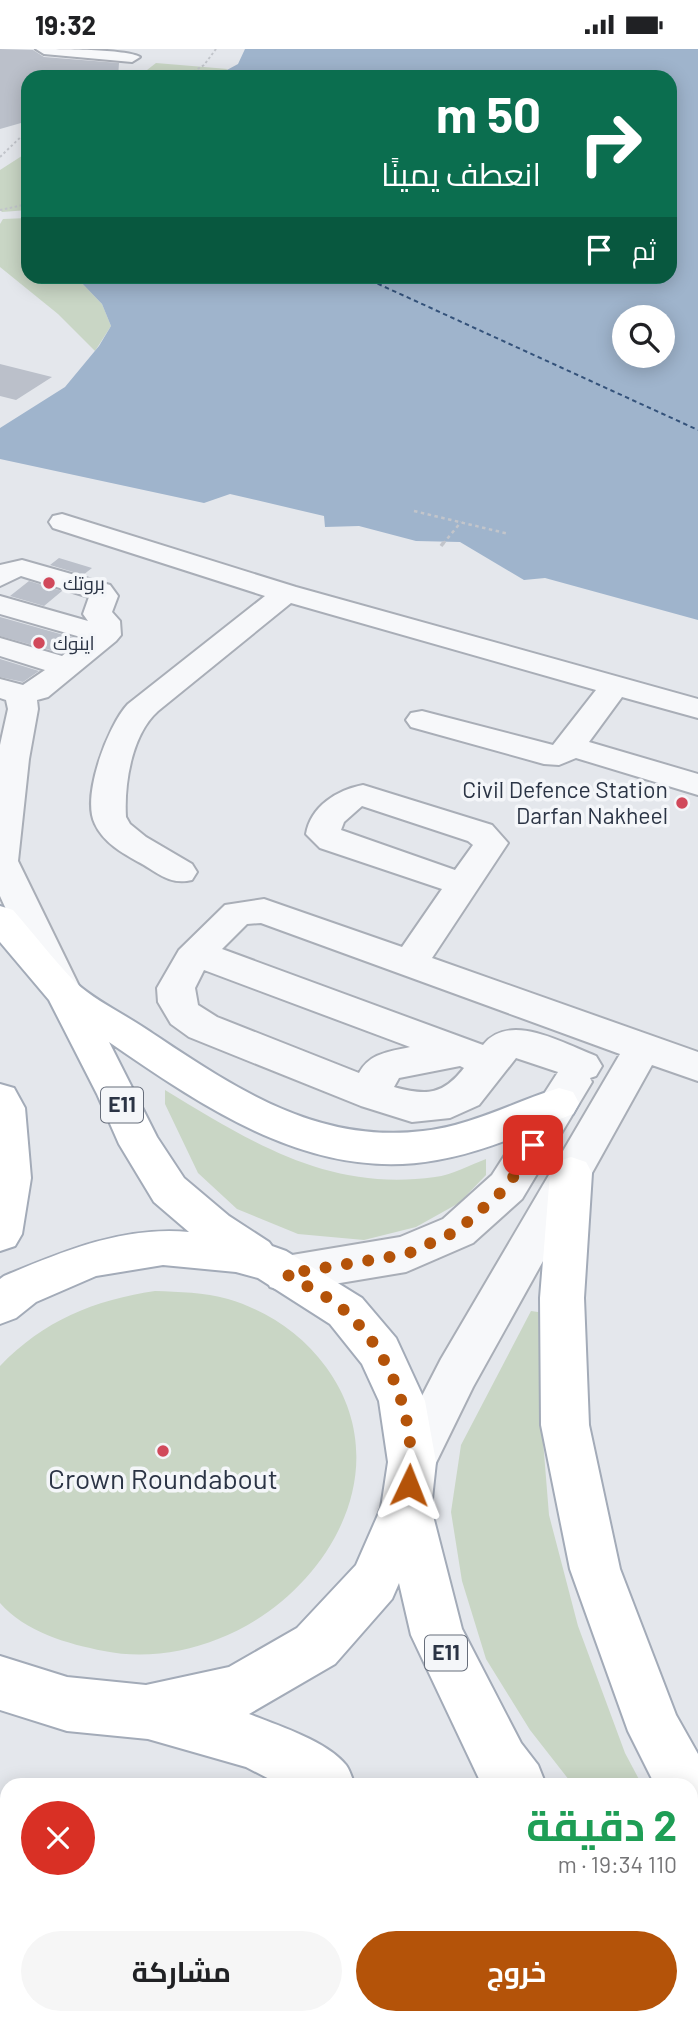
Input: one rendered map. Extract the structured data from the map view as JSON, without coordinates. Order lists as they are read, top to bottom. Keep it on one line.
{"streets":{"main road":["E11"]},"places":["بروتك","اينوك","Civil Defence Station Darfan Nakheel","Crown Roundabout"],"page":{"status":"19:32","turn":["50 m","انعطف يمينًا"],"then":"ثم","heading":["2 دقيقة","110 m · 19:34"],"buttons":["خروج","مشاركة"]}}
